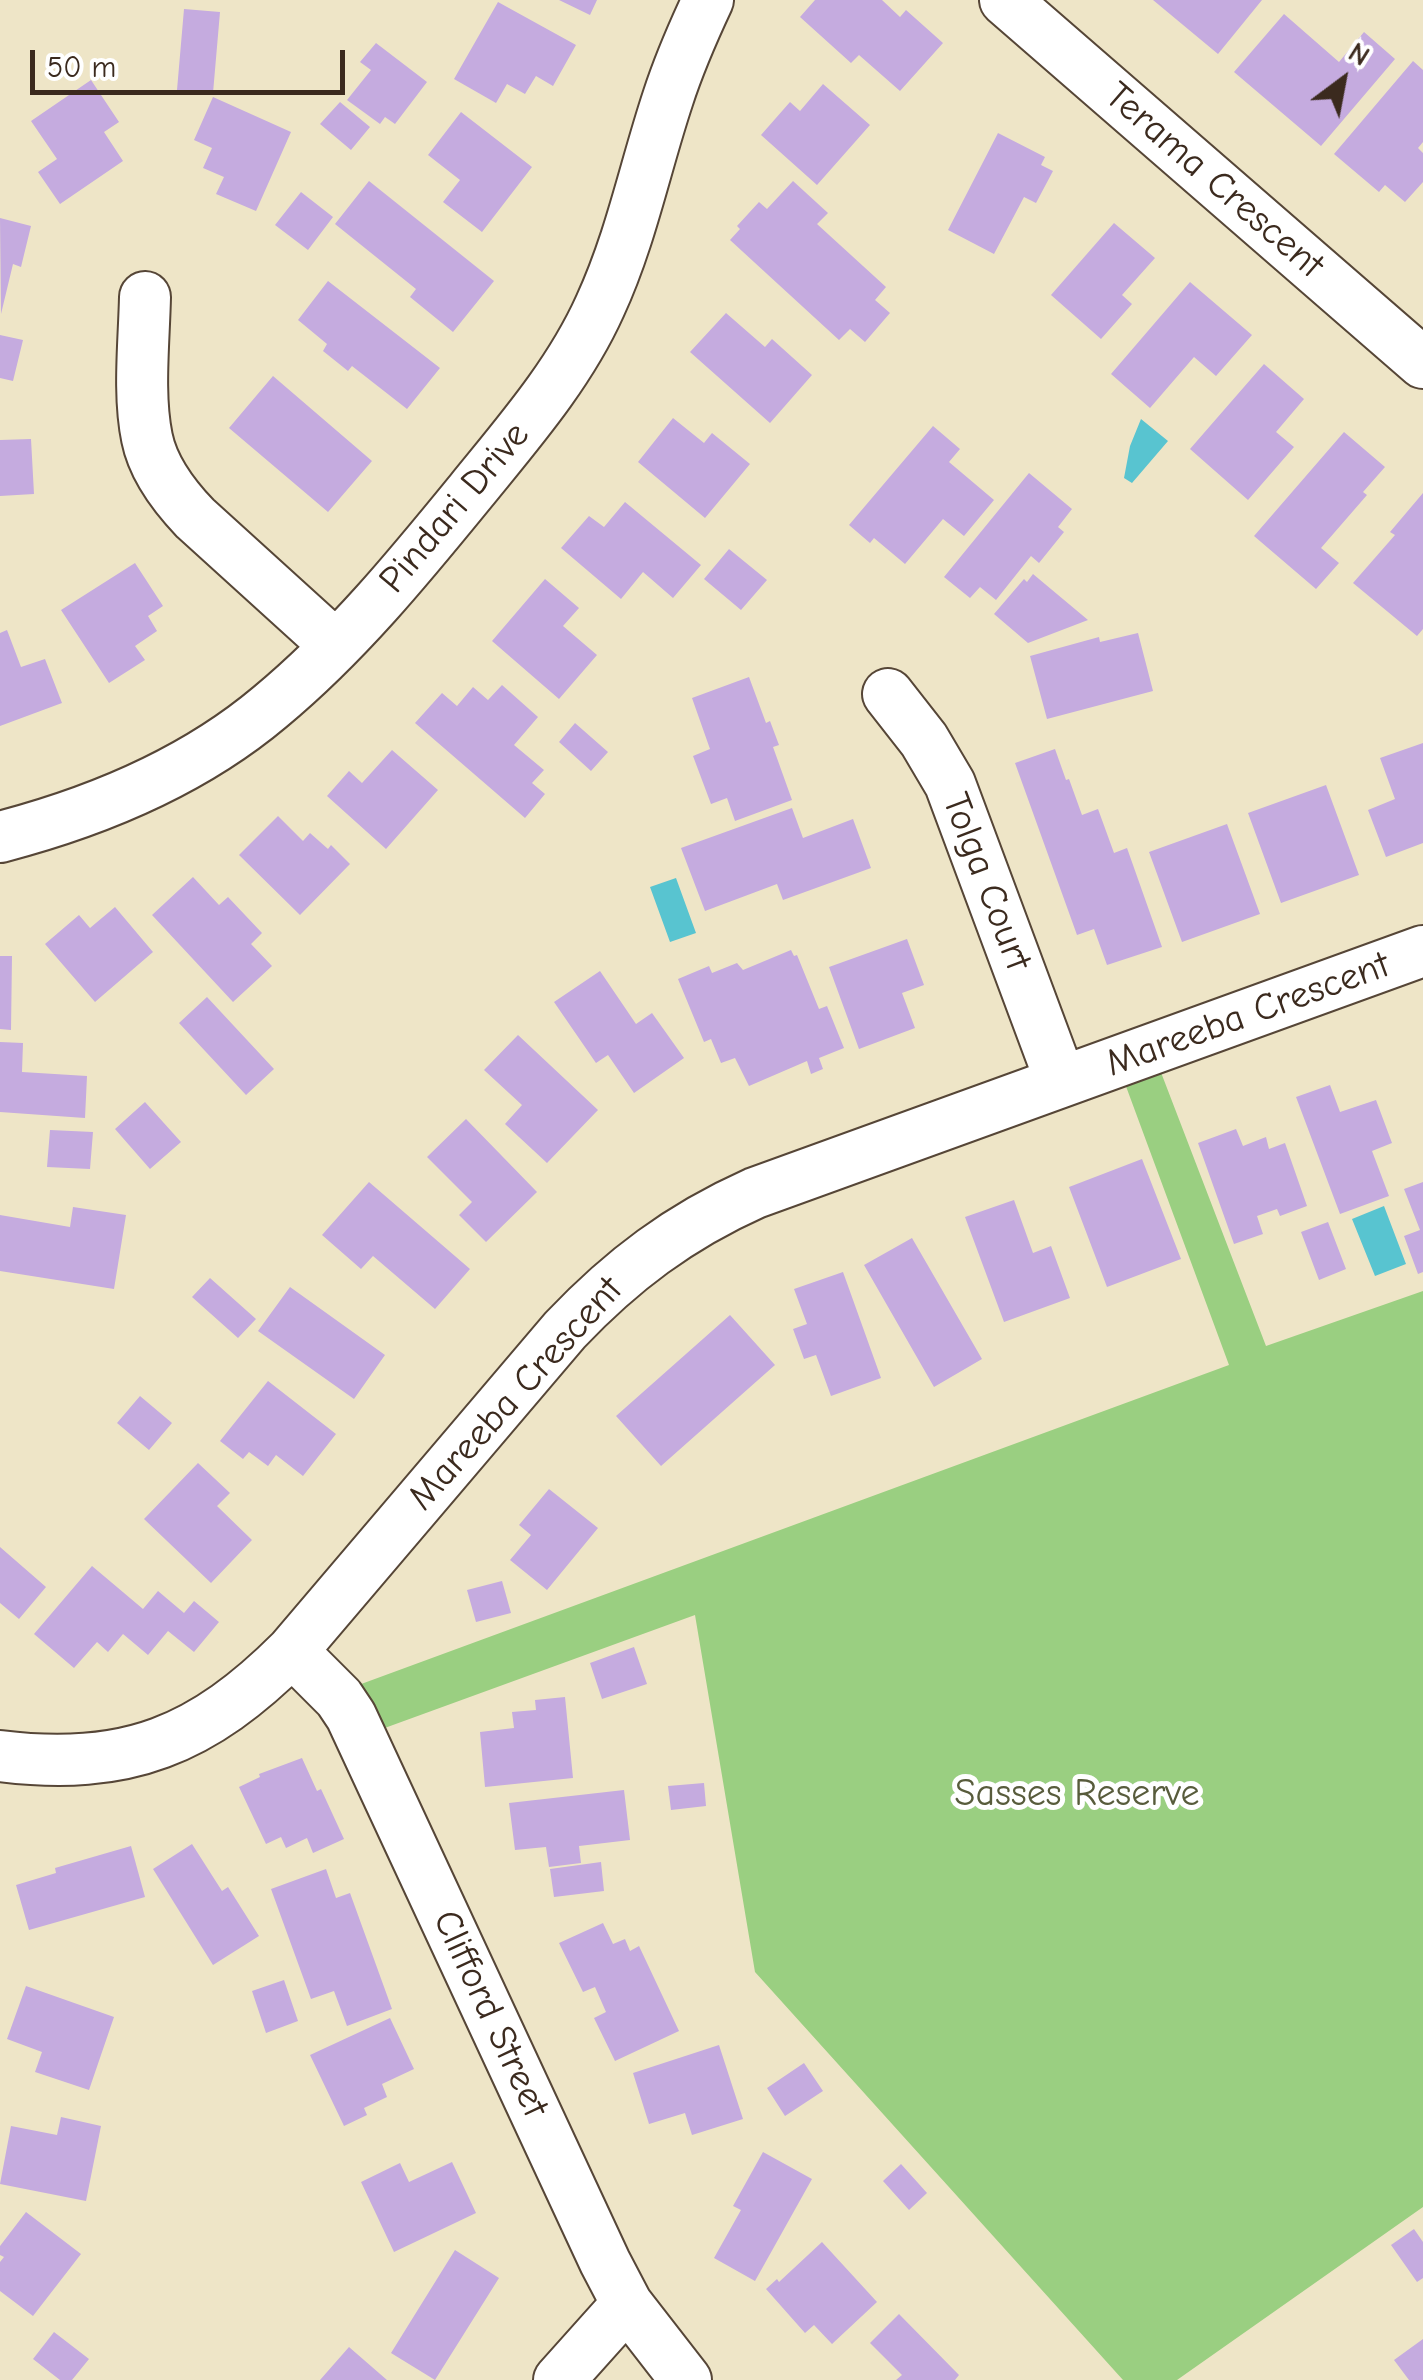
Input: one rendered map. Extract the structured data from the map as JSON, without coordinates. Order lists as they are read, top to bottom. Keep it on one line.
{"streets":{"street":["Terama Crescent","Pindari Drive","Tolga Court","Mareeba Crescent","Clifford Street"]},"crossings":[["Tolga Court","Mareeba Crescent"],["Mareeba Crescent","Clifford Street"]],"parks":["Sasses Reserve"],"scale_bar":"50 m","north":"top right"}
